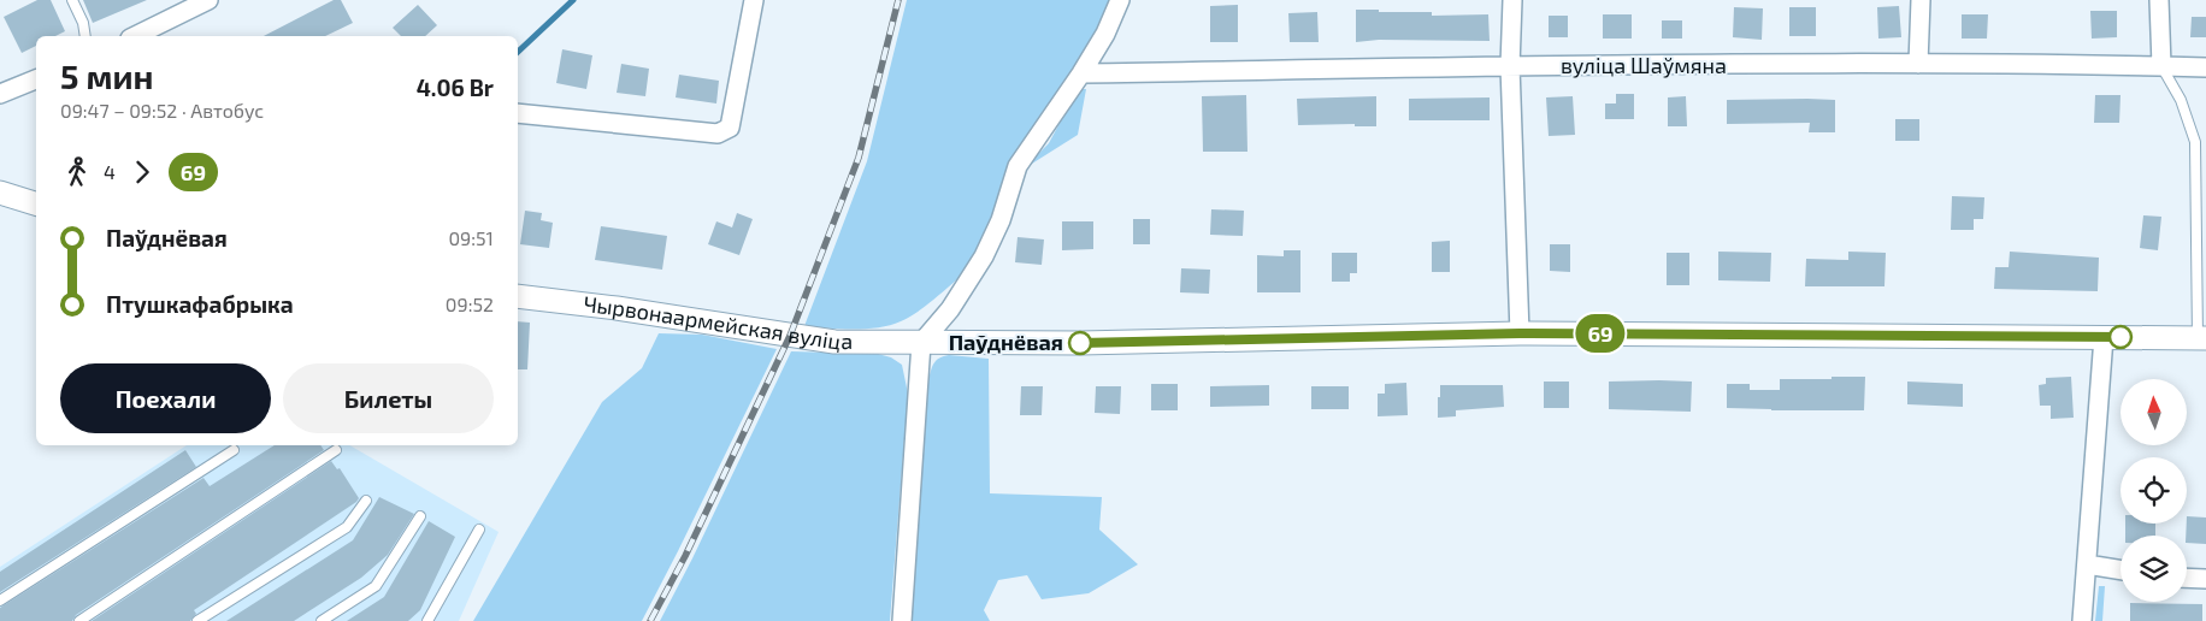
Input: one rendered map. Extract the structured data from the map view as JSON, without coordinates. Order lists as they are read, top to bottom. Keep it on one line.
{"streets":{"street":["вуліца Шаўмяна","Чырвонаармейская вуліца"]},"places":["Паўднёвая"],"lines":["bus line 69"],"north":"top","page":{"on_map":"69","heading":["5 мин","09:47 – 09:52 · Автобус","4.06 Br"],"legs":["4","69"],"list":[{"name":"Паўднёвая","value":"09:51"},{"name":"Птушкафабрыка","value":"09:52"}],"buttons":["Поехали","Билеты"]}}
